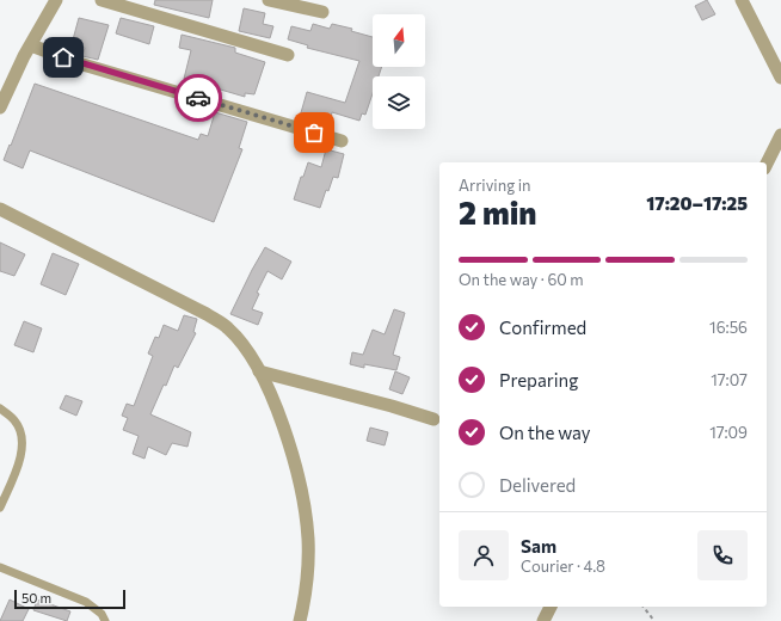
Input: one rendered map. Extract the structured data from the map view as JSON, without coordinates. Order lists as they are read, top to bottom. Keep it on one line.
{"scale_bar":"50 m","north":"top","page":{"heading":["2 min","Arriving in","17:20–17:25"],"panel":["Sam","Courier · 4.8"],"bar":"On the way · 60 m","list":[["Confirmed","16:56"],["Preparing","17:07"],["On the way","17:09"],"Delivered"],"scale":"50 m"}}
